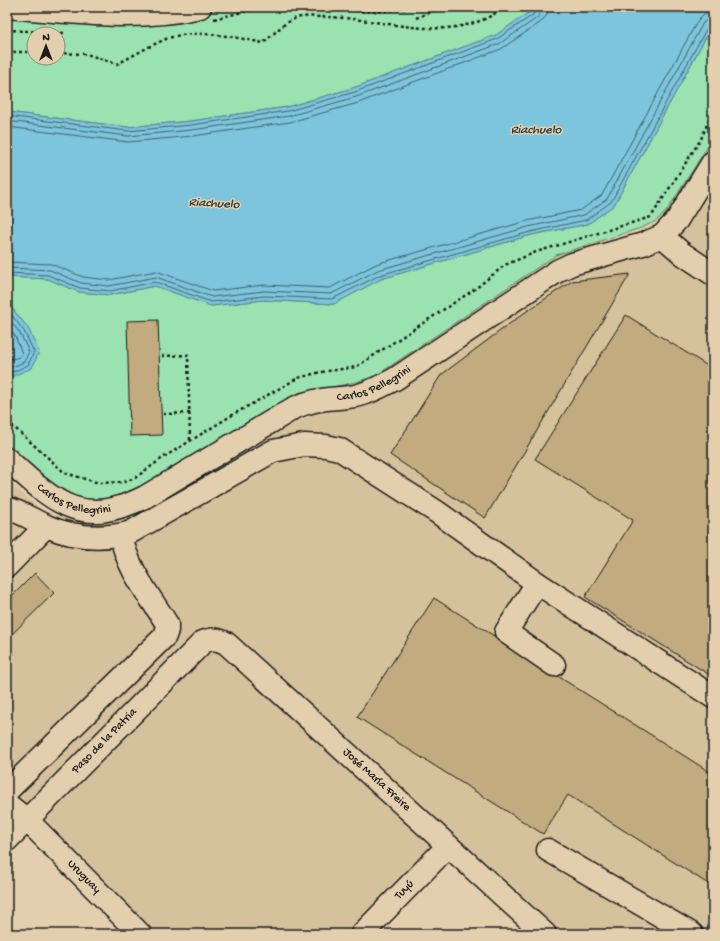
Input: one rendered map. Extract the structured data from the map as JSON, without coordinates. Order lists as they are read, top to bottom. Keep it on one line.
{"streets":{"street":["Carlos Pellegrini","Paso de la Patria","José María Freire","Uruguay","Tuyú"]},"crossings":[["Paso de la Patria","José María Freire"],["Paso de la Patria","Uruguay"],["José María Freire","Tuyú"]],"water":["Riachuelo"],"north":"top"}
